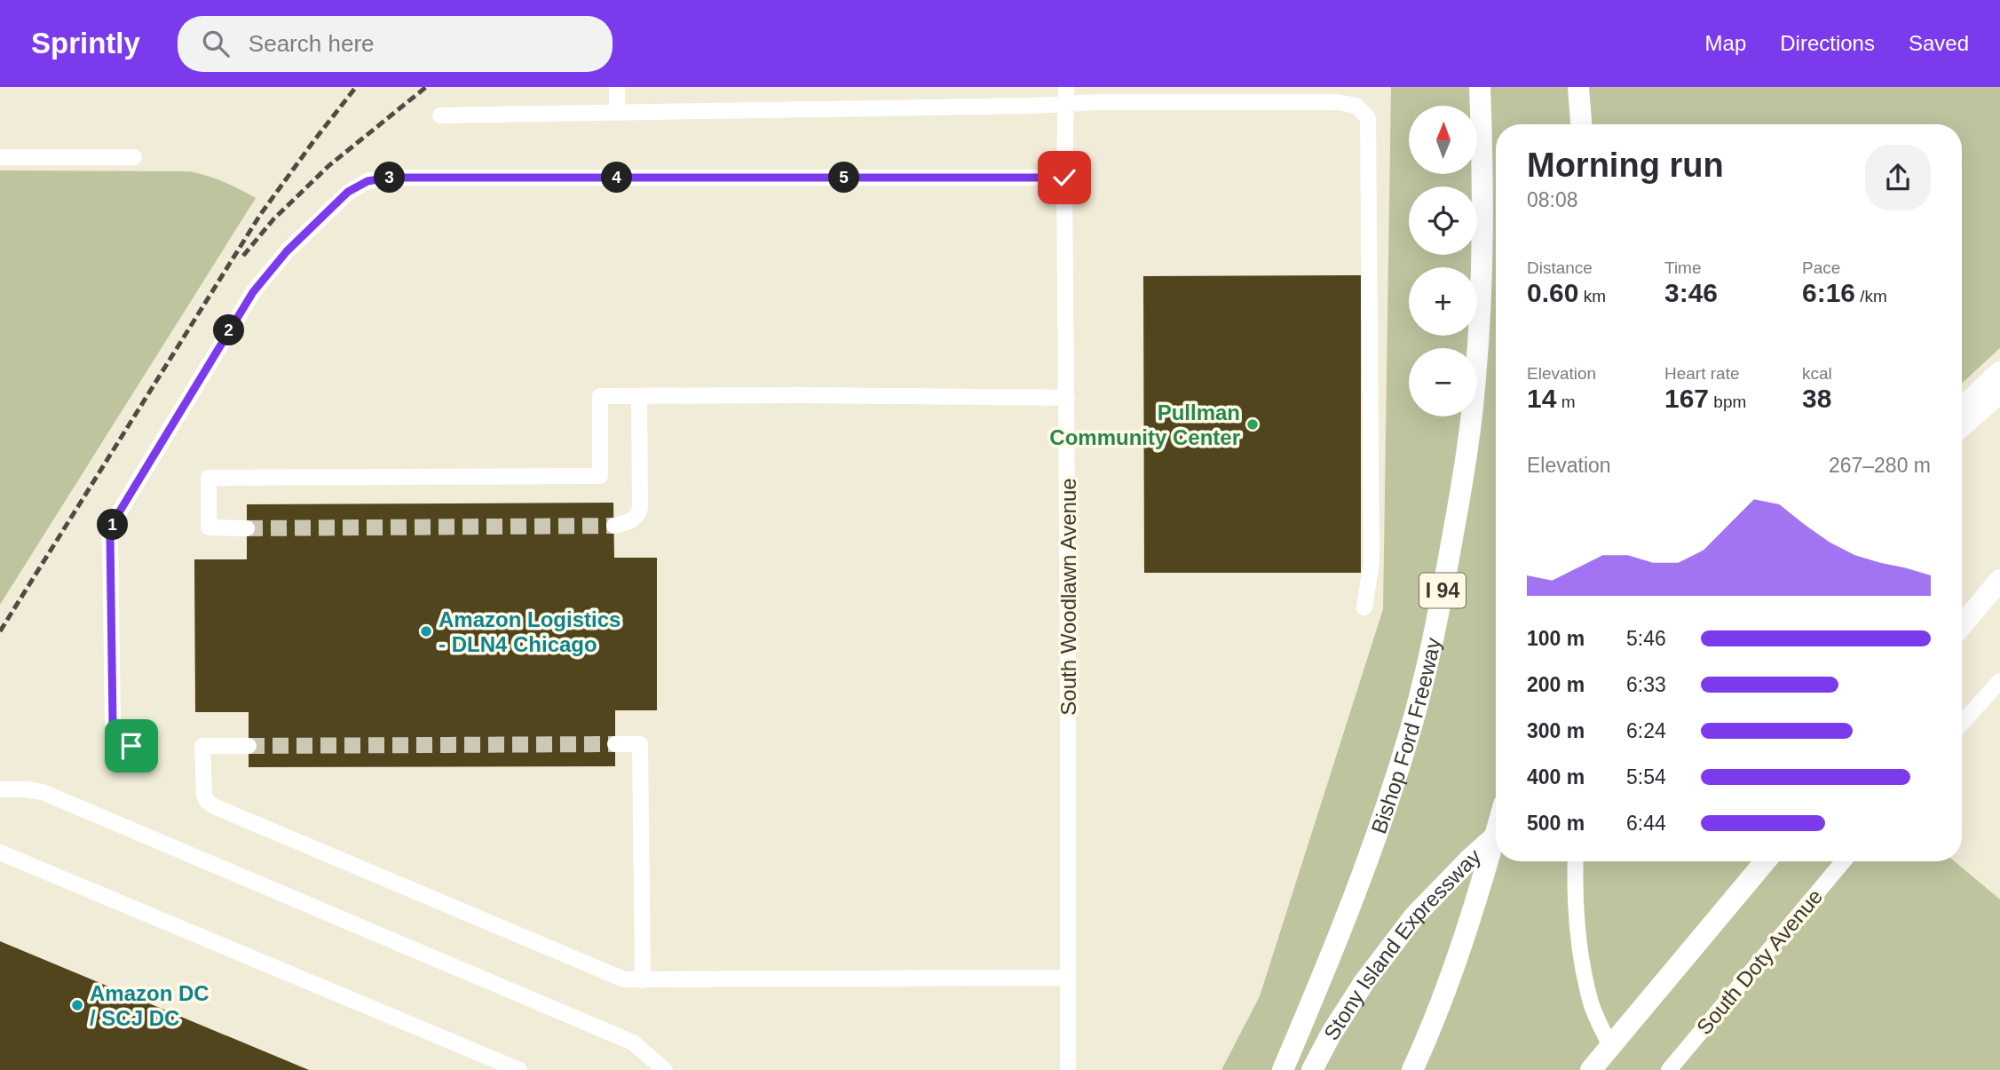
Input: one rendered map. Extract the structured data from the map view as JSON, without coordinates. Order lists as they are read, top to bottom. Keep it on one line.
{"streets":{"highway":["I 94","Bishop Ford Freeway","Stony Island Expressway"],"street":["South Woodlawn Avenue","South Doty Avenue"]},"places":["Pullman Community Center","Amazon Logistics - DLN4 Chicago","Amazon DC / SCJ DC"],"north":"top","page":{"header":"Sprintly","search":"Search here","nav":["Map","Directions","Saved"],"map_buttons":["+","−"],"heading":["Morning run","08:08"],"pins":["3","4","5","2","1"],"stats":[["Distance","0.60 km"],["Time","3:46"],["Pace","6:16 /km"],["Elevation","14 m"],["Heart rate","167 bpm"],["kcal","38"]],"chart":["Elevation","267–280 m"],"list":[{"name":"100 m","note":"5:46"},{"name":"200 m","note":"6:33"},{"name":"300 m","note":"6:24"},{"name":"400 m","note":"5:54"},{"name":"500 m","note":"6:44"}]}}
